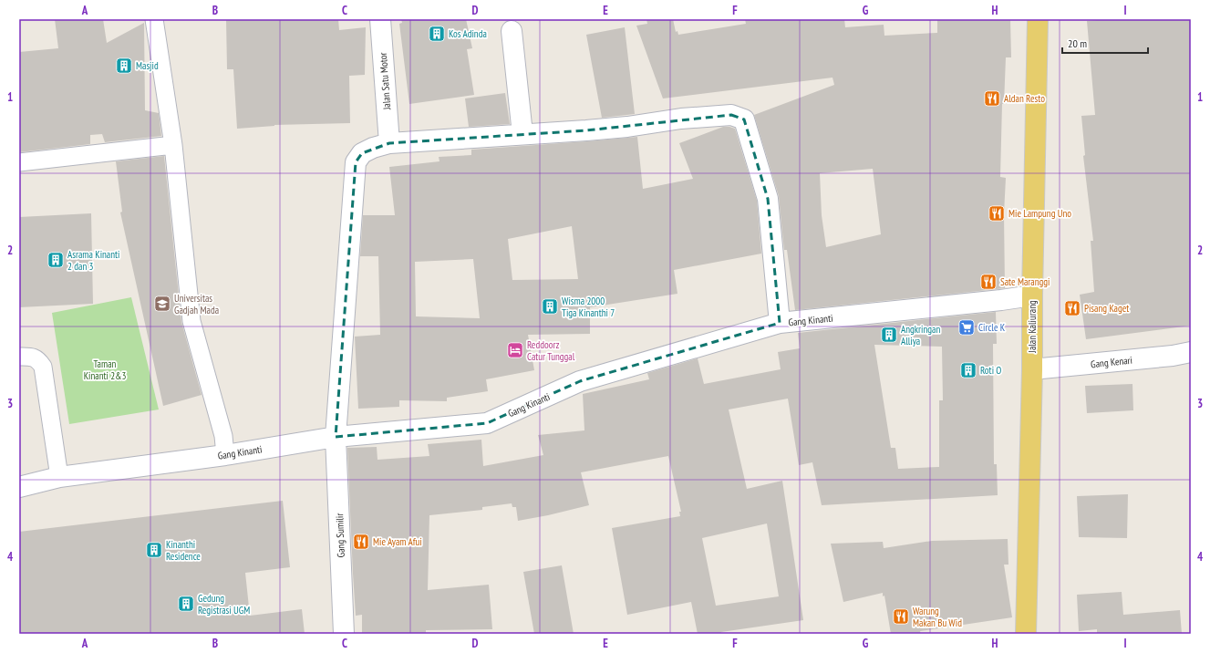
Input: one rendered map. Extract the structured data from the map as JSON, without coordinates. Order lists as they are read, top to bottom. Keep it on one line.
{"streets":{"main road":["Jalan Kaliurang"],"street":["Jalan Satu Motor","Gang Kinanti","Gang Kenari","Gang Sumilir"]},"crossings":[["Jalan Satu Motor","Gang Sumilir"],["Gang Kinanti","Jalan Kaliurang"],["Gang Kinanti","Gang Sumilir"],["Jalan Kaliurang","Gang Kenari"]],"parks":["Taman Kinanti 2&3"],"places":{"building":["Kos Adinda","Masjid","Asrama Kinanti 2 dan 3","Wisma 2000 Tiga Kinanthi 7","Angkringan Alliya","Roti O","Kinanthi Residence","Gedung Registrasi UGM"],"restaurant":["Aldan Resto","Mie Lampung Uno","Sate Maranggi","Pisang Kaget","Mie Ayam Afui","Warung Makan Bu Wid"],"school or university":["Universitas Gadjah Mada"],"supermarket":["Circle K"],"hotel":["Reddoorz Catur Tunggal"]},"scale_bar":"20 m","grid":{"columns":["A","B","C","D","E","F","G","H","I"],"rows":["1","2","3","4"]}}
